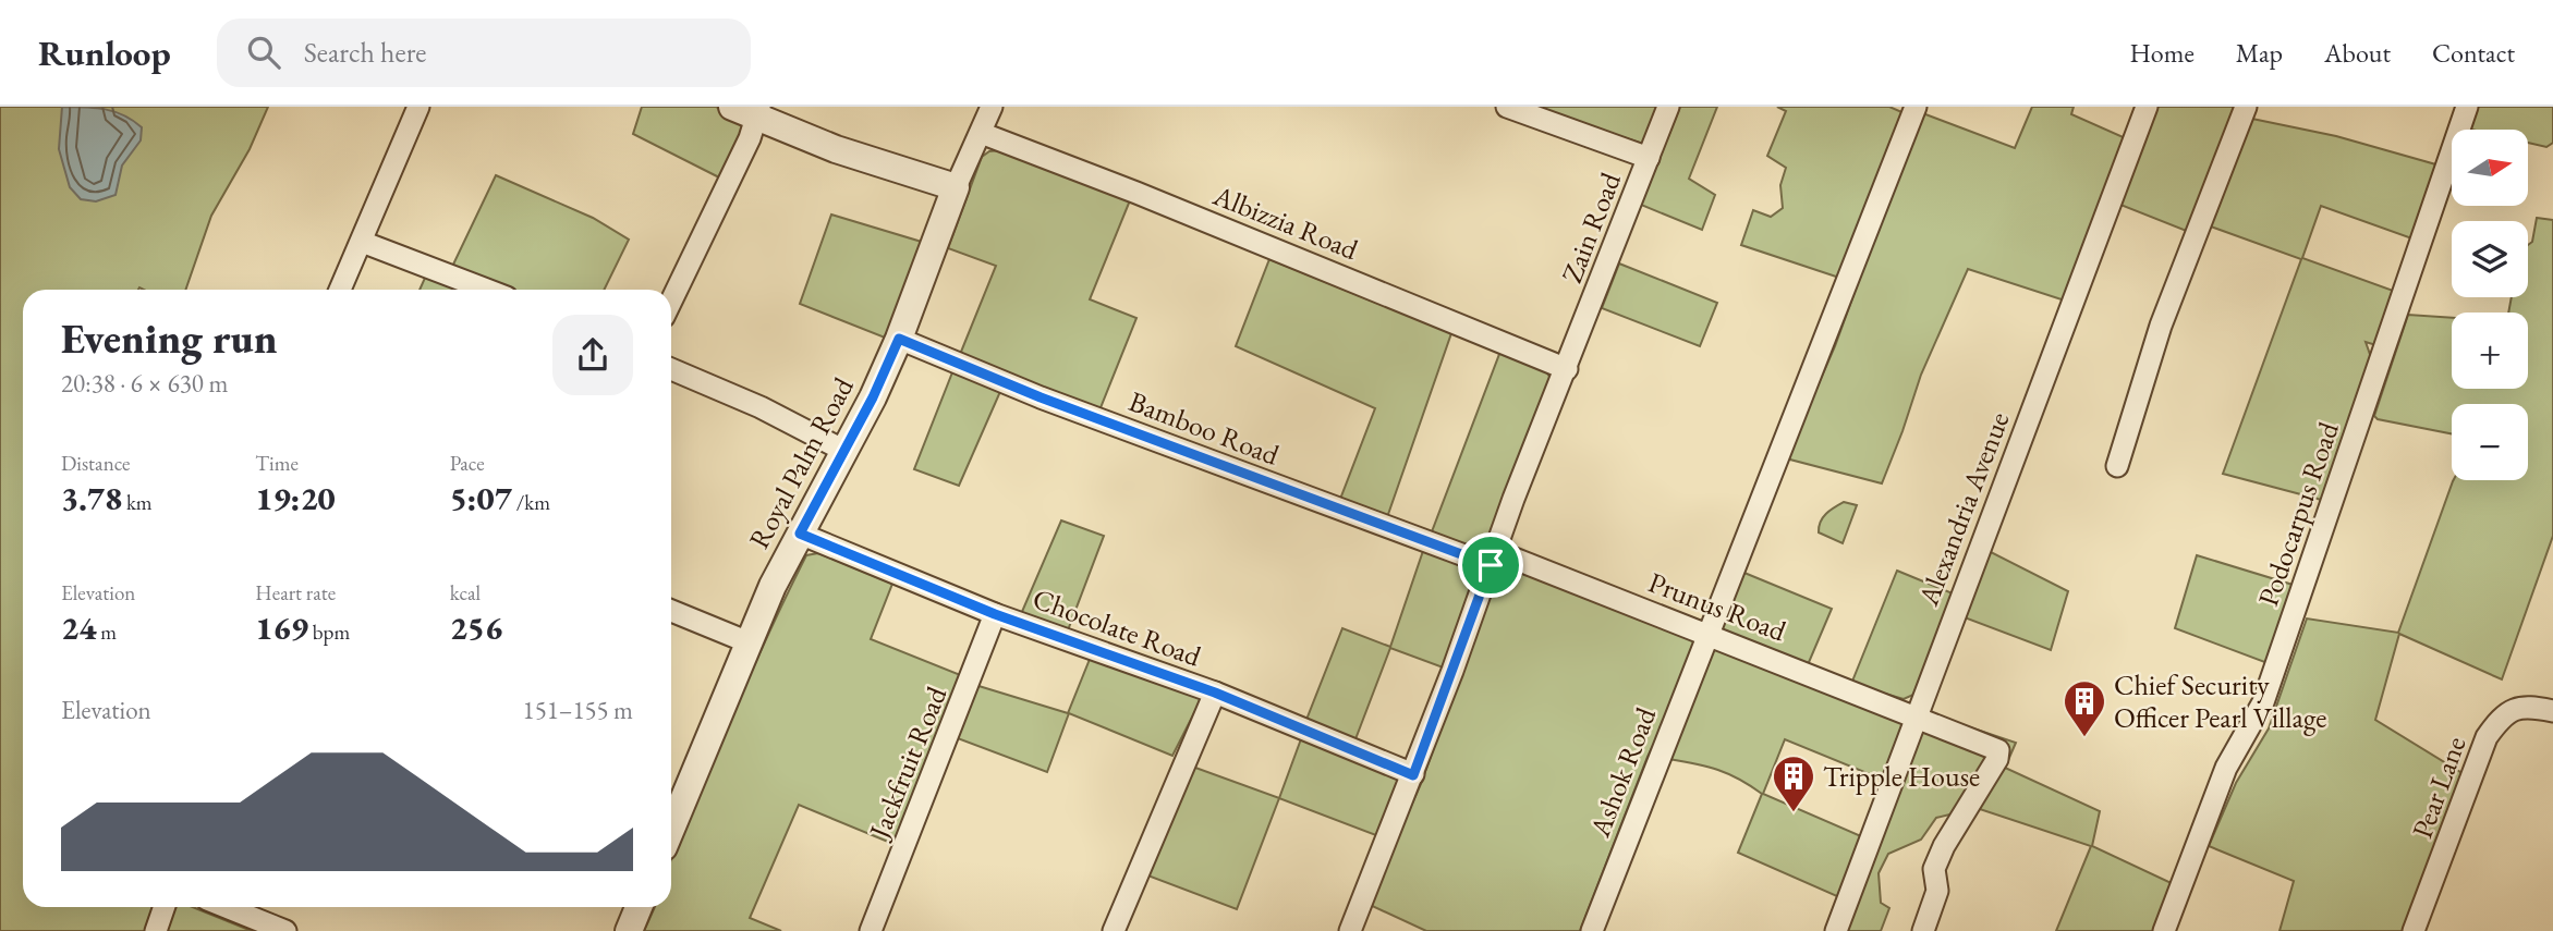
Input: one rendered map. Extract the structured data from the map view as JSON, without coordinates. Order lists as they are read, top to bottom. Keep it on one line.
{"streets":{"street":["Albizzia Road","Zain Road","Bamboo Road","Royal Palm Road","Alexandria Avenue","Podocarpus Road","Prunus Road","Chocolate Road","Jackfruit Road","Ashok Road","Pear Lane"]},"crossings":[["Albizzia Road","Zain Road"],["Albizzia Road","Royal Palm Road"],["Zain Road","Bamboo Road"],["Zain Road","Prunus Road"],["Zain Road","Chocolate Road"],["Bamboo Road","Royal Palm Road"],["Bamboo Road","Prunus Road"],["Royal Palm Road","Chocolate Road"],["Alexandria Avenue","Prunus Road"],["Prunus Road","Ashok Road"],["Chocolate Road","Jackfruit Road"]],"places":{"building":["Chief Security Officer Pearl Village","Tripple House"]},"north":"right","page":{"header":"Runloop","search":"Search here","nav":["Home","Map","About","Contact"],"map_buttons":["+","−"],"heading":["Evening run","20:38 · 6 × 630 m"],"stats":[["Distance","3.78 km"],["Time","19:20"],["Pace","5:07 /km"],["Elevation","24 m"],["Heart rate","169 bpm"],["kcal","256"]],"chart":["Elevation","151–155 m"]}}
